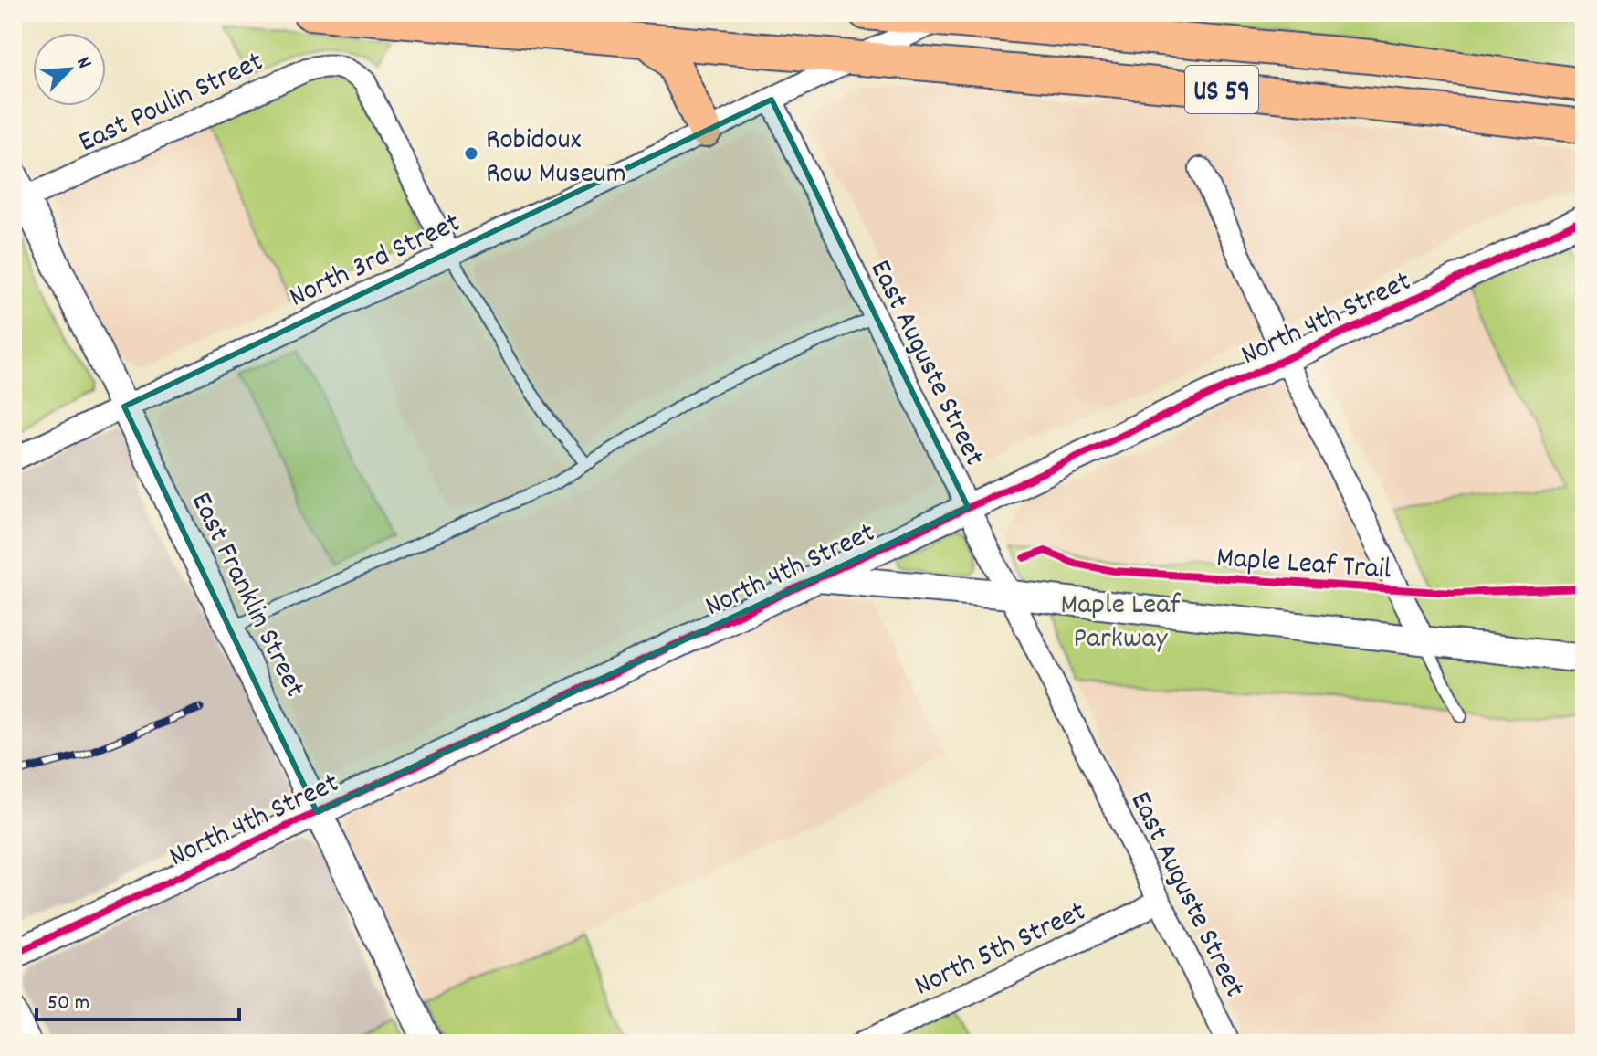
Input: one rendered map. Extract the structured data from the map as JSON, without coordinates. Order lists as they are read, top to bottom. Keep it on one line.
{"streets":{"main road":["US 59"],"street":["East Poulin Street","North 3rd Street","North 4th Street","East Auguste Street","East Franklin Street","North 5th Street"],"cycle path":["Maple Leaf Trail"]},"crossings":[["US 59","North 3rd Street"],["East Poulin Street","North 3rd Street"],["East Poulin Street","East Franklin Street"],["North 3rd Street","East Auguste Street"],["North 3rd Street","East Franklin Street"],["North 4th Street","East Auguste Street"],["North 4th Street","East Franklin Street"],["East Auguste Street","North 5th Street"]],"parks":["Maple Leaf Parkway"],"places":["Robidoux Row Museum"],"scale_bar":"50 m","north":"top right"}
